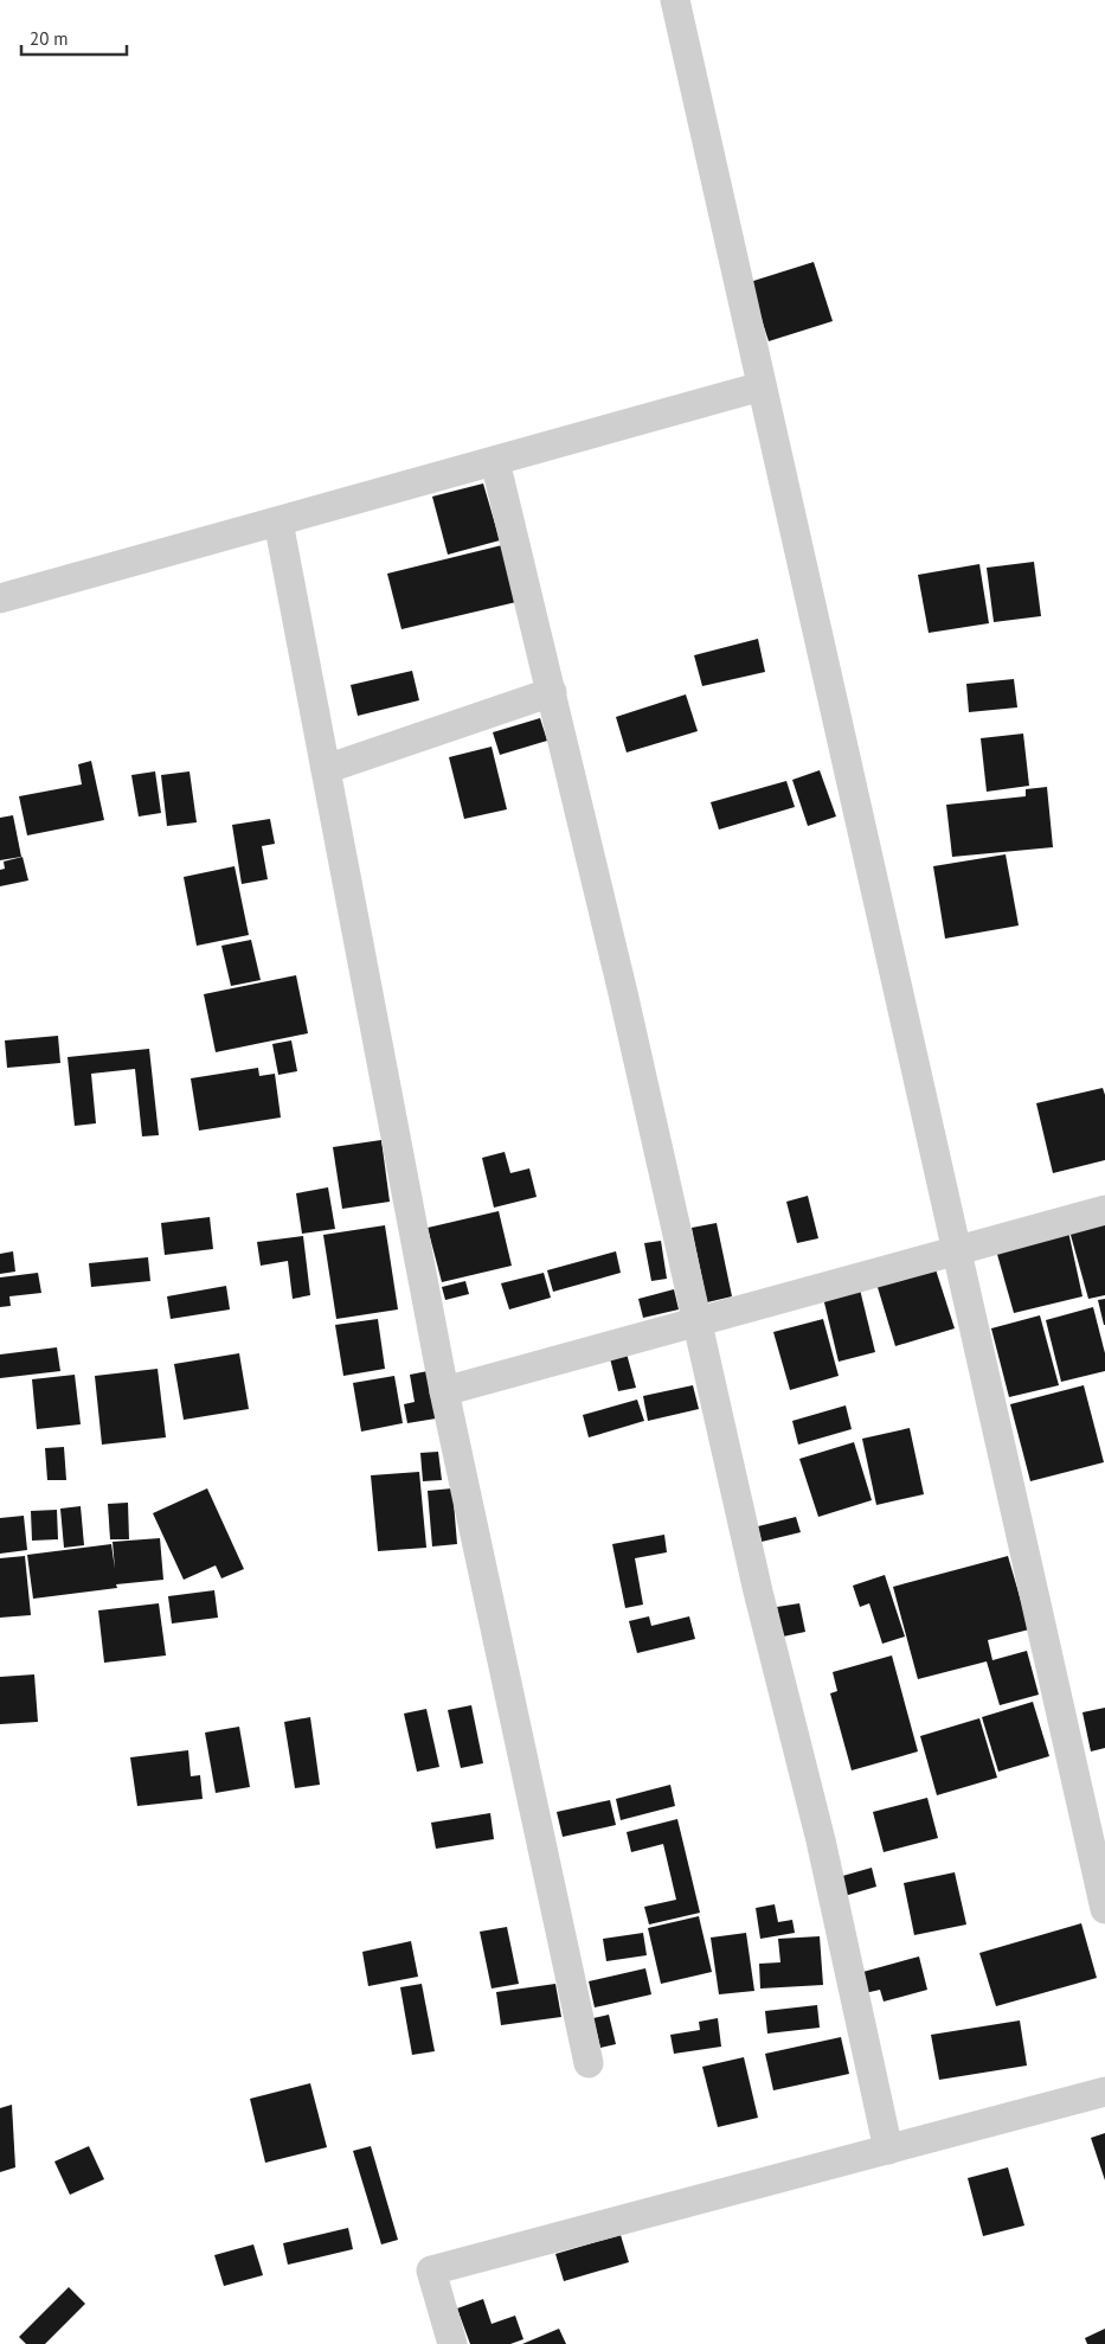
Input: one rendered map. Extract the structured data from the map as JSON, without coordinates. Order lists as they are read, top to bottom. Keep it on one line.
{"scale_bar":"20 m"}
